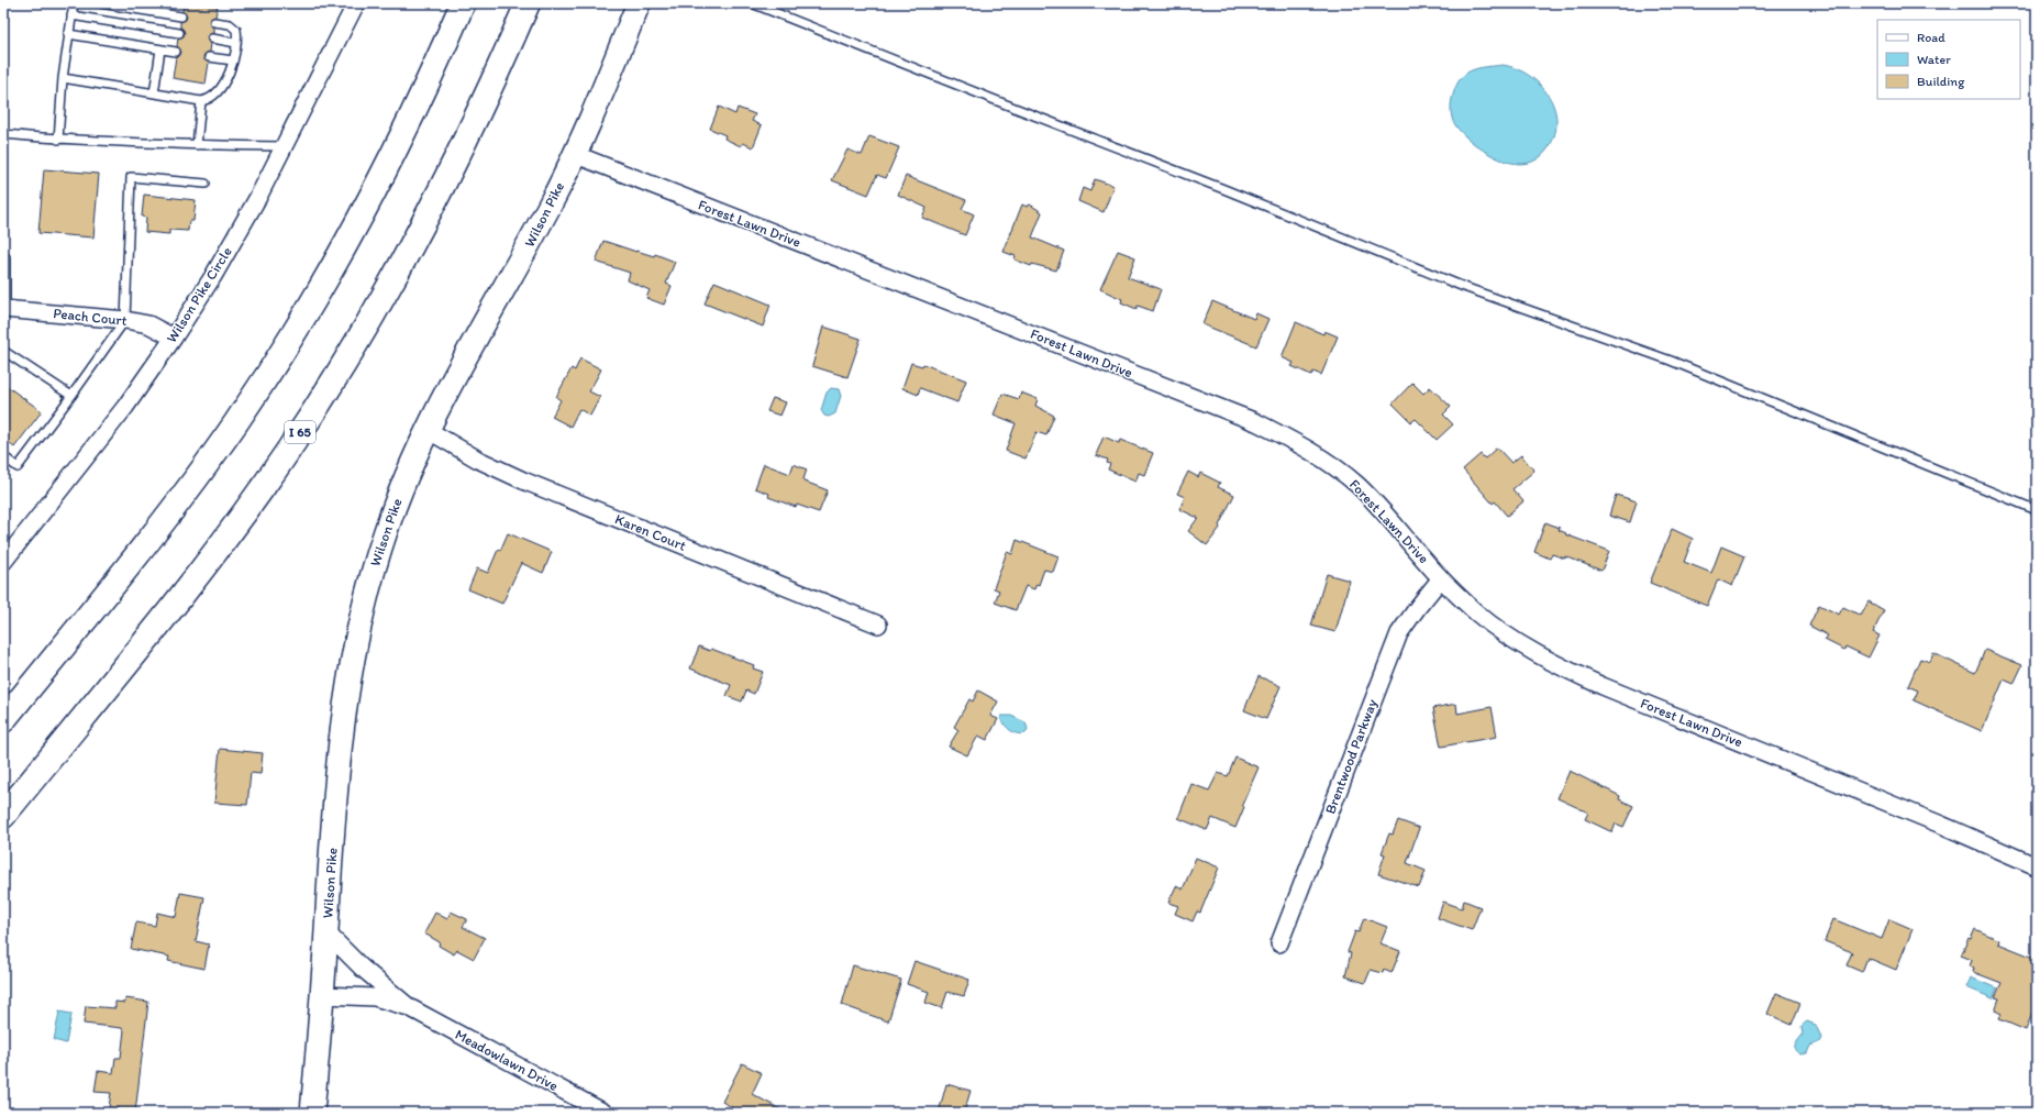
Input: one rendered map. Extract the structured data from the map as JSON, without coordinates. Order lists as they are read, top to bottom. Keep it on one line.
{"streets":{"highway":["I 65"],"main road":["Wilson Pike"],"street":["Forest Lawn Drive","Wilson Pike Circle","Peach Court","Karen Court","Brentwood Parkway","Meadowlawn Drive"]},"crossings":[["Wilson Pike","Forest Lawn Drive"],["Wilson Pike","Karen Court"],["Wilson Pike","Meadowlawn Drive"],["Forest Lawn Drive","Brentwood Parkway"],["Wilson Pike Circle","Peach Court"]],"legend":["Road","Water","Building"]}
